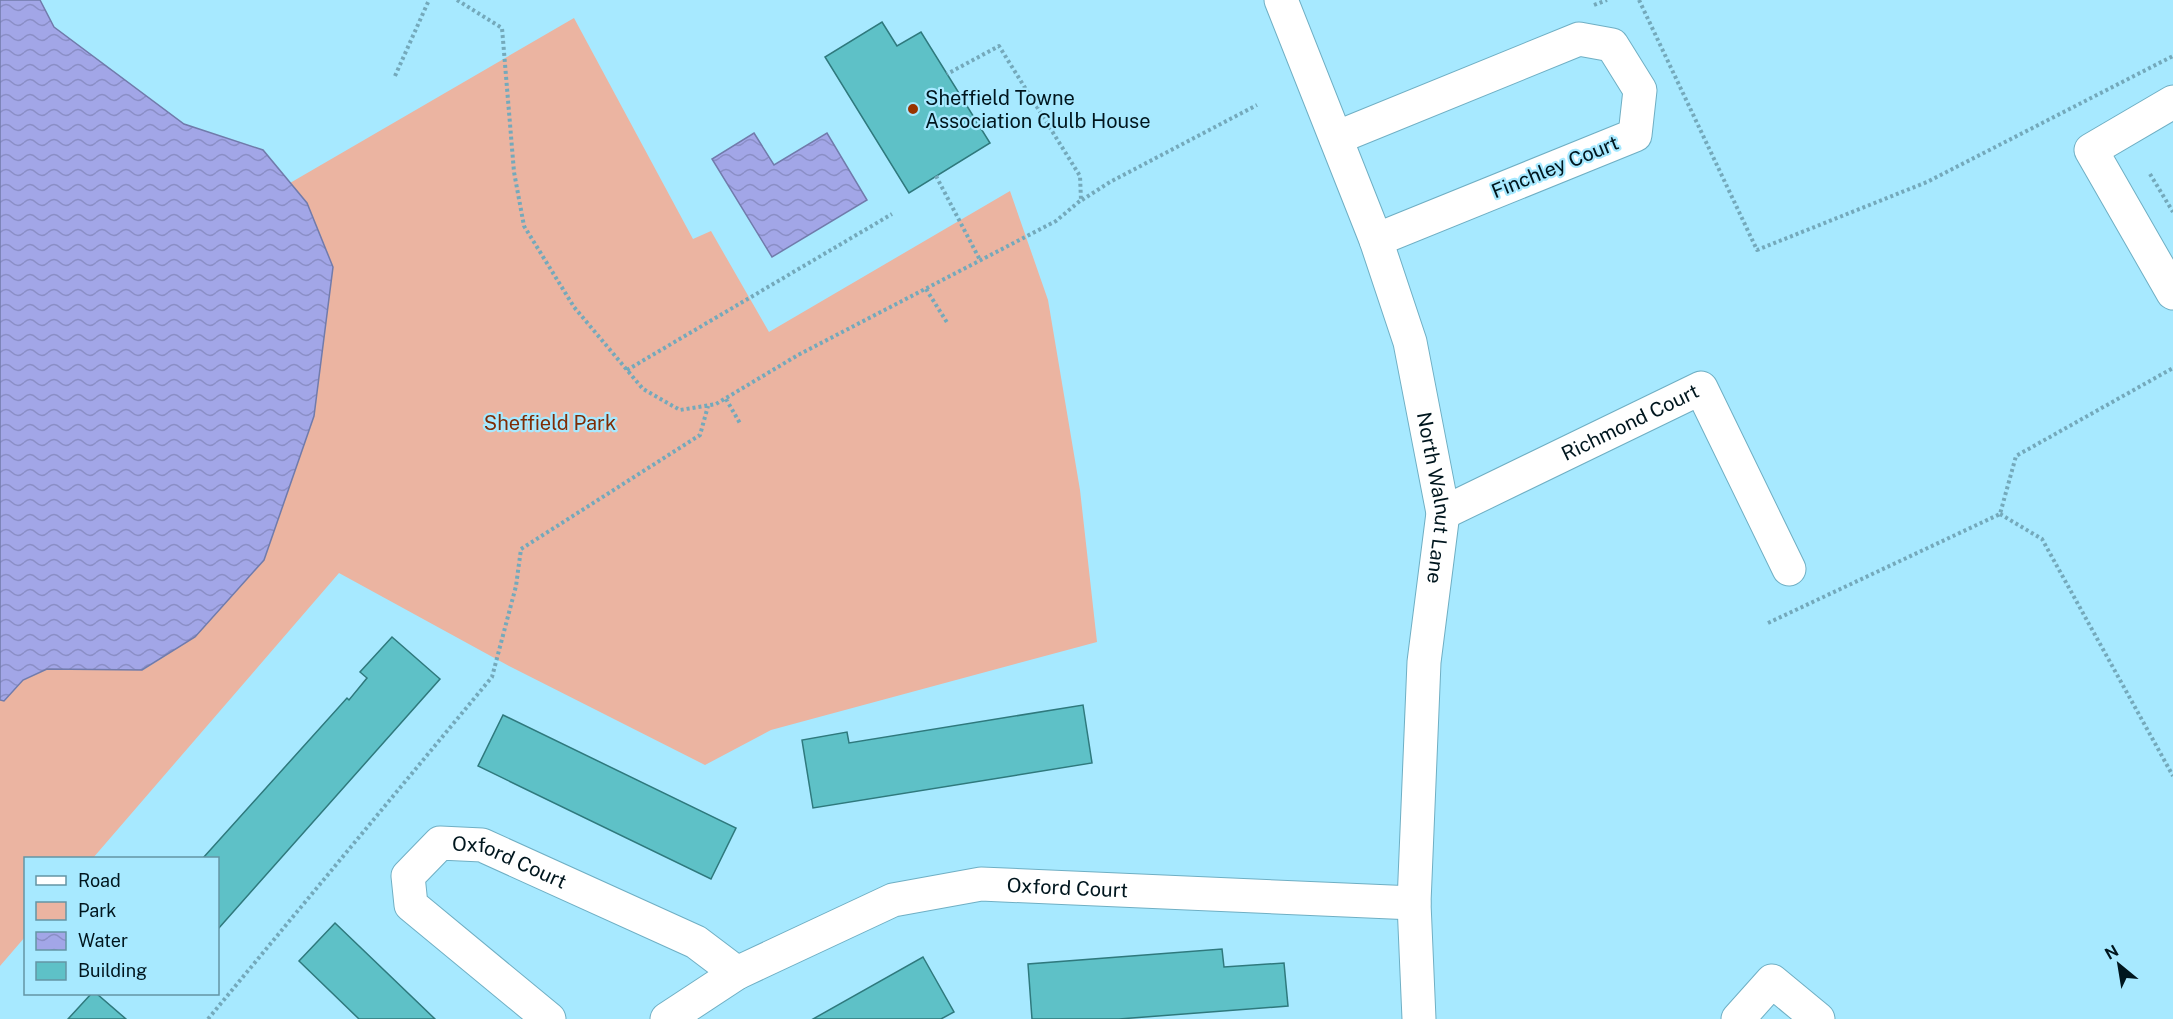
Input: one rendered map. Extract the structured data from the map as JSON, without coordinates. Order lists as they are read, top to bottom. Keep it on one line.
{"streets":{"street":["Finchley Court","Richmond Court","North Walnut Lane","Oxford Court"]},"crossings":[["Finchley Court","North Walnut Lane"],["Richmond Court","North Walnut Lane"],["North Walnut Lane","Oxford Court"]],"parks":["Sheffield Park"],"places":["Sheffield Towne Association Clulb House"],"legend":["Road","Park","Water","Building"],"north":"top left"}
